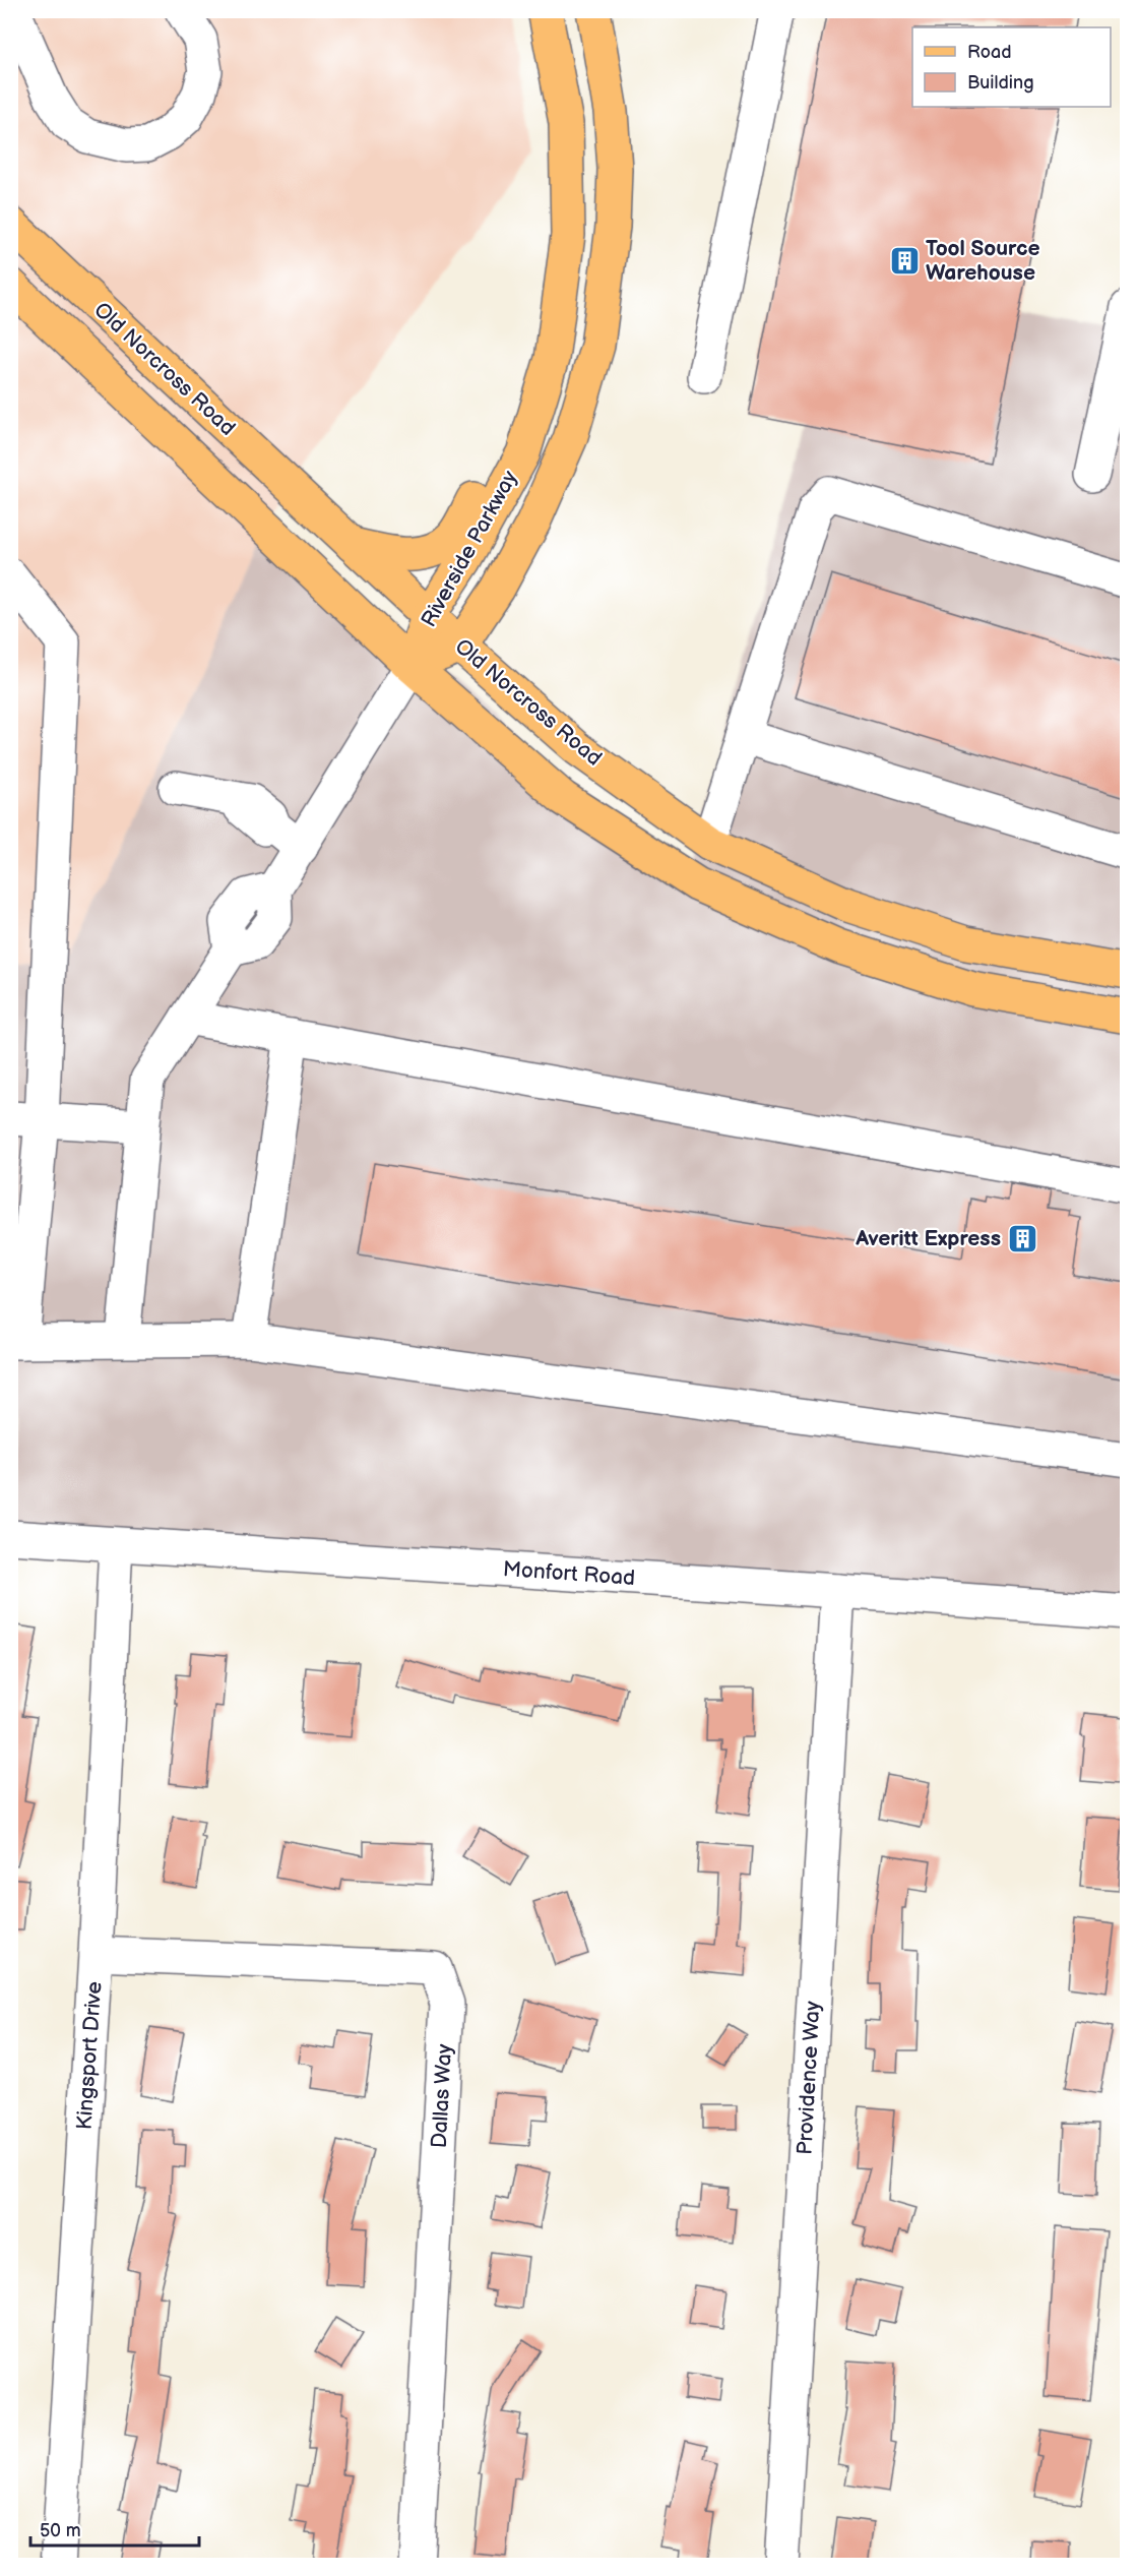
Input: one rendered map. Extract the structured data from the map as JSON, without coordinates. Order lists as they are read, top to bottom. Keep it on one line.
{"streets":{"main road":["Old Norcross Road","Riverside Parkway"],"street":["Monfort Road","Kingsport Drive","Providence Way","Dallas Way"]},"crossings":[["Old Norcross Road","Riverside Parkway"],["Monfort Road","Kingsport Drive"],["Monfort Road","Providence Way"],["Kingsport Drive","Dallas Way"]],"places":{"building":["Tool Source Warehouse","Averitt Express"]},"legend":["Road","Building"],"scale_bar":"50 m"}
